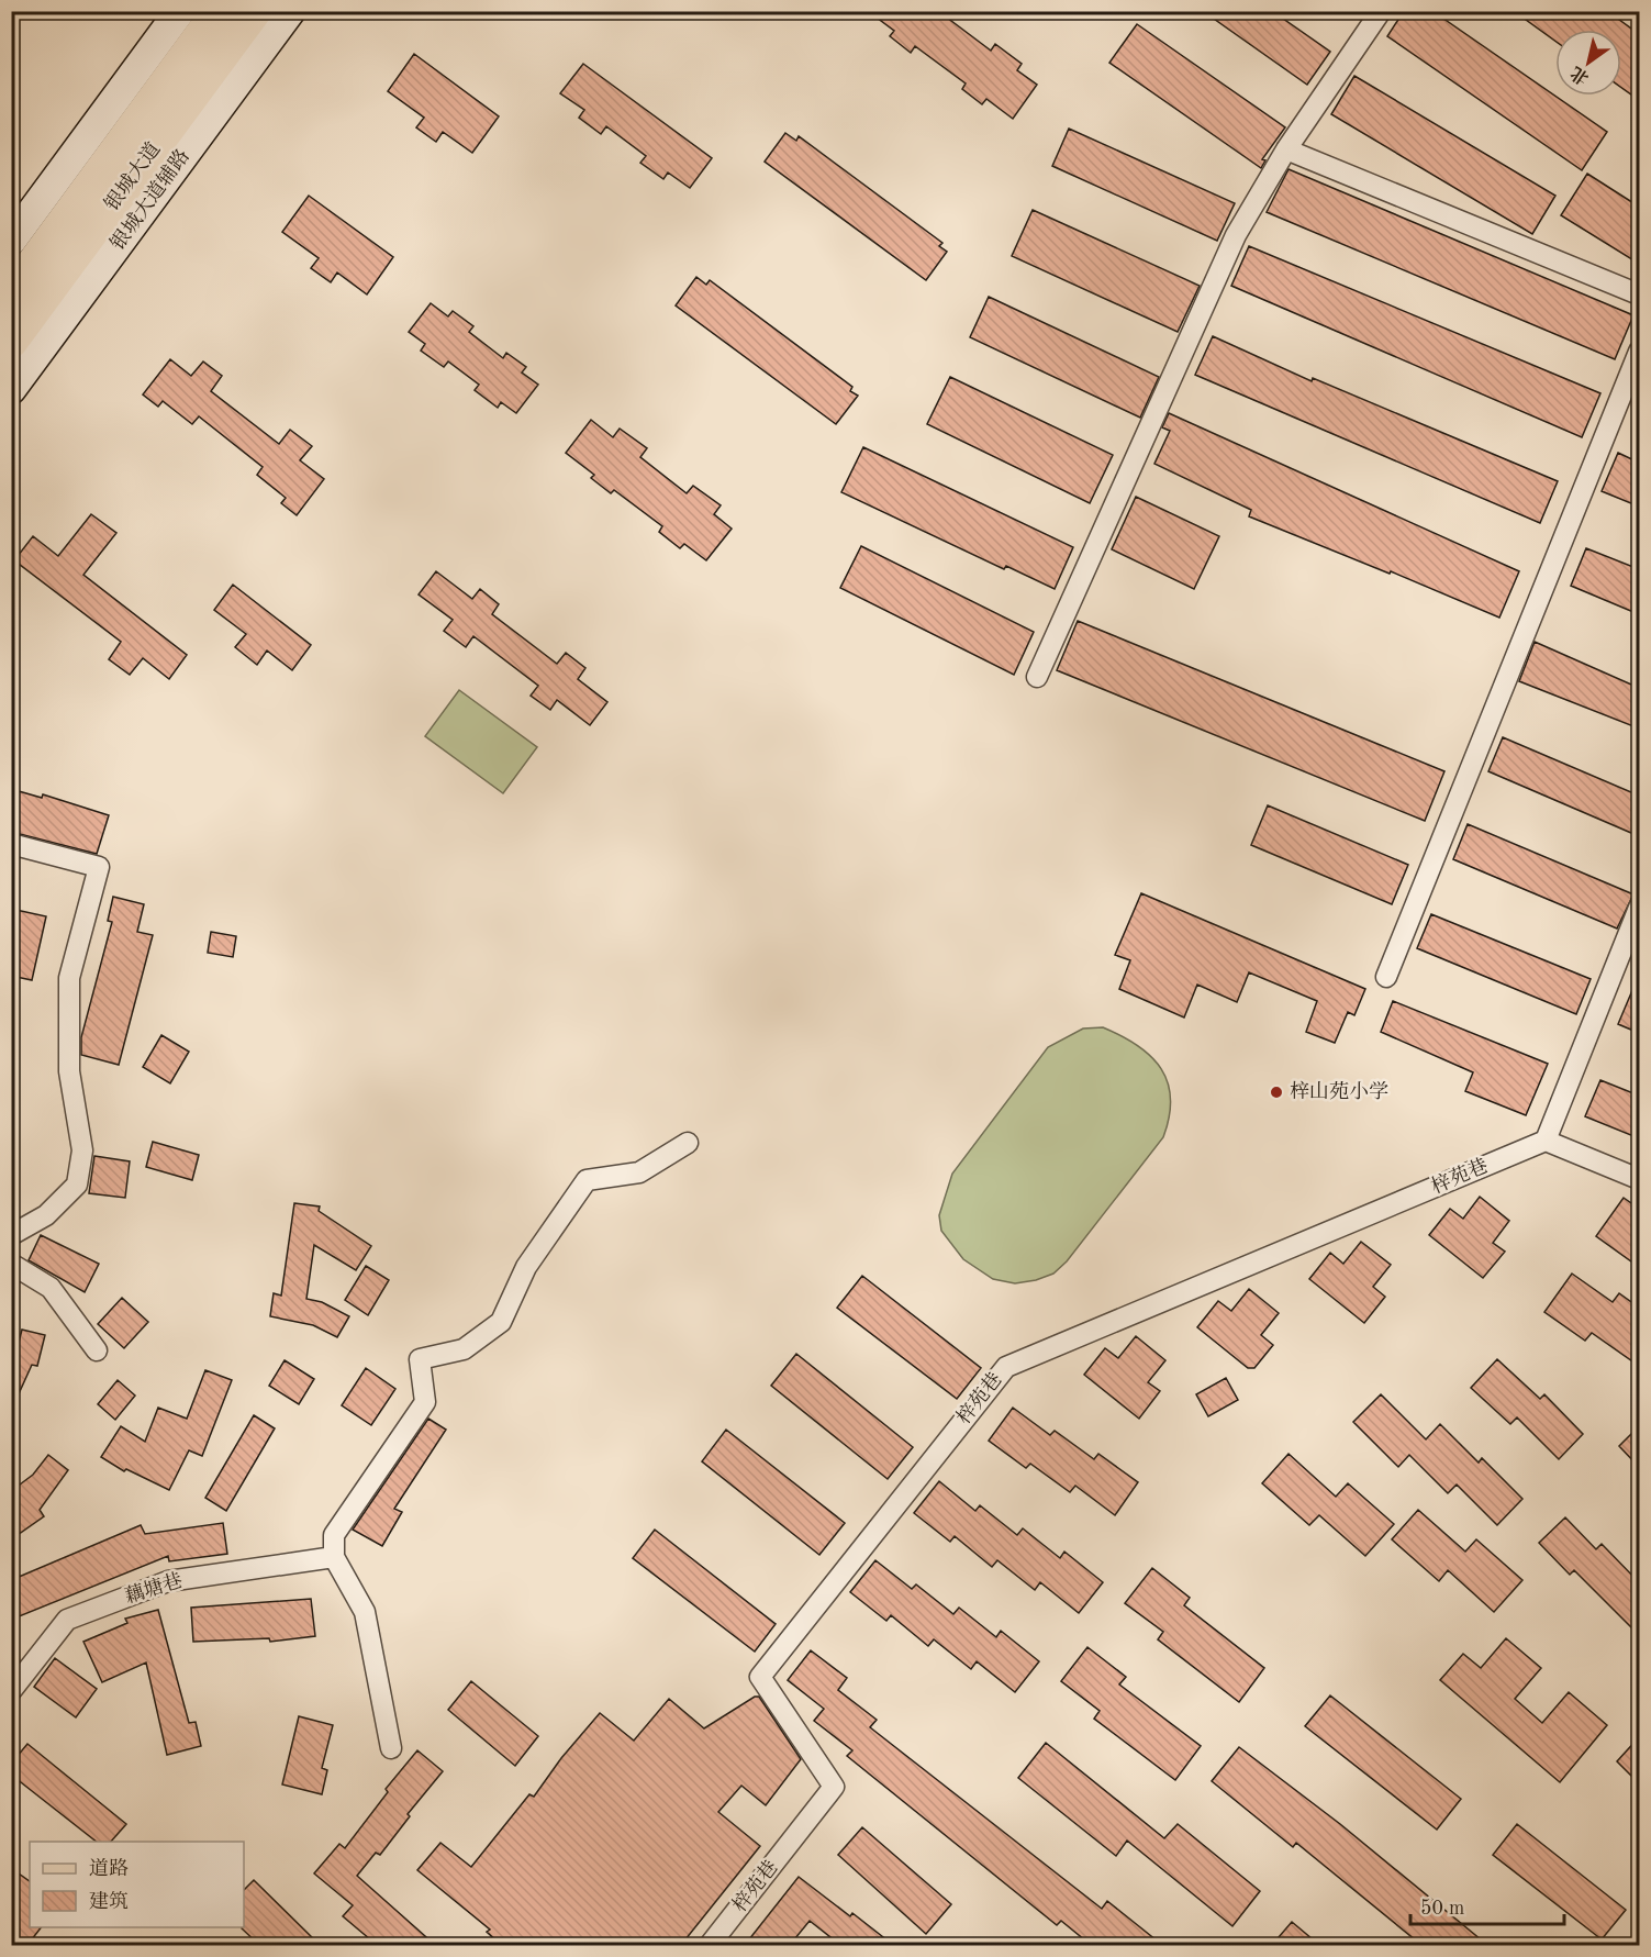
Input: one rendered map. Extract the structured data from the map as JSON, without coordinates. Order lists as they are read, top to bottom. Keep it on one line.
{"streets":{"main road":["银城大道"],"street":["银城大道辅路","梓苑巷","藕塘巷"]},"places":["梓山苑小学"],"legend":["道路","建筑"],"scale_bar":"50 m","north":"bottom left"}
